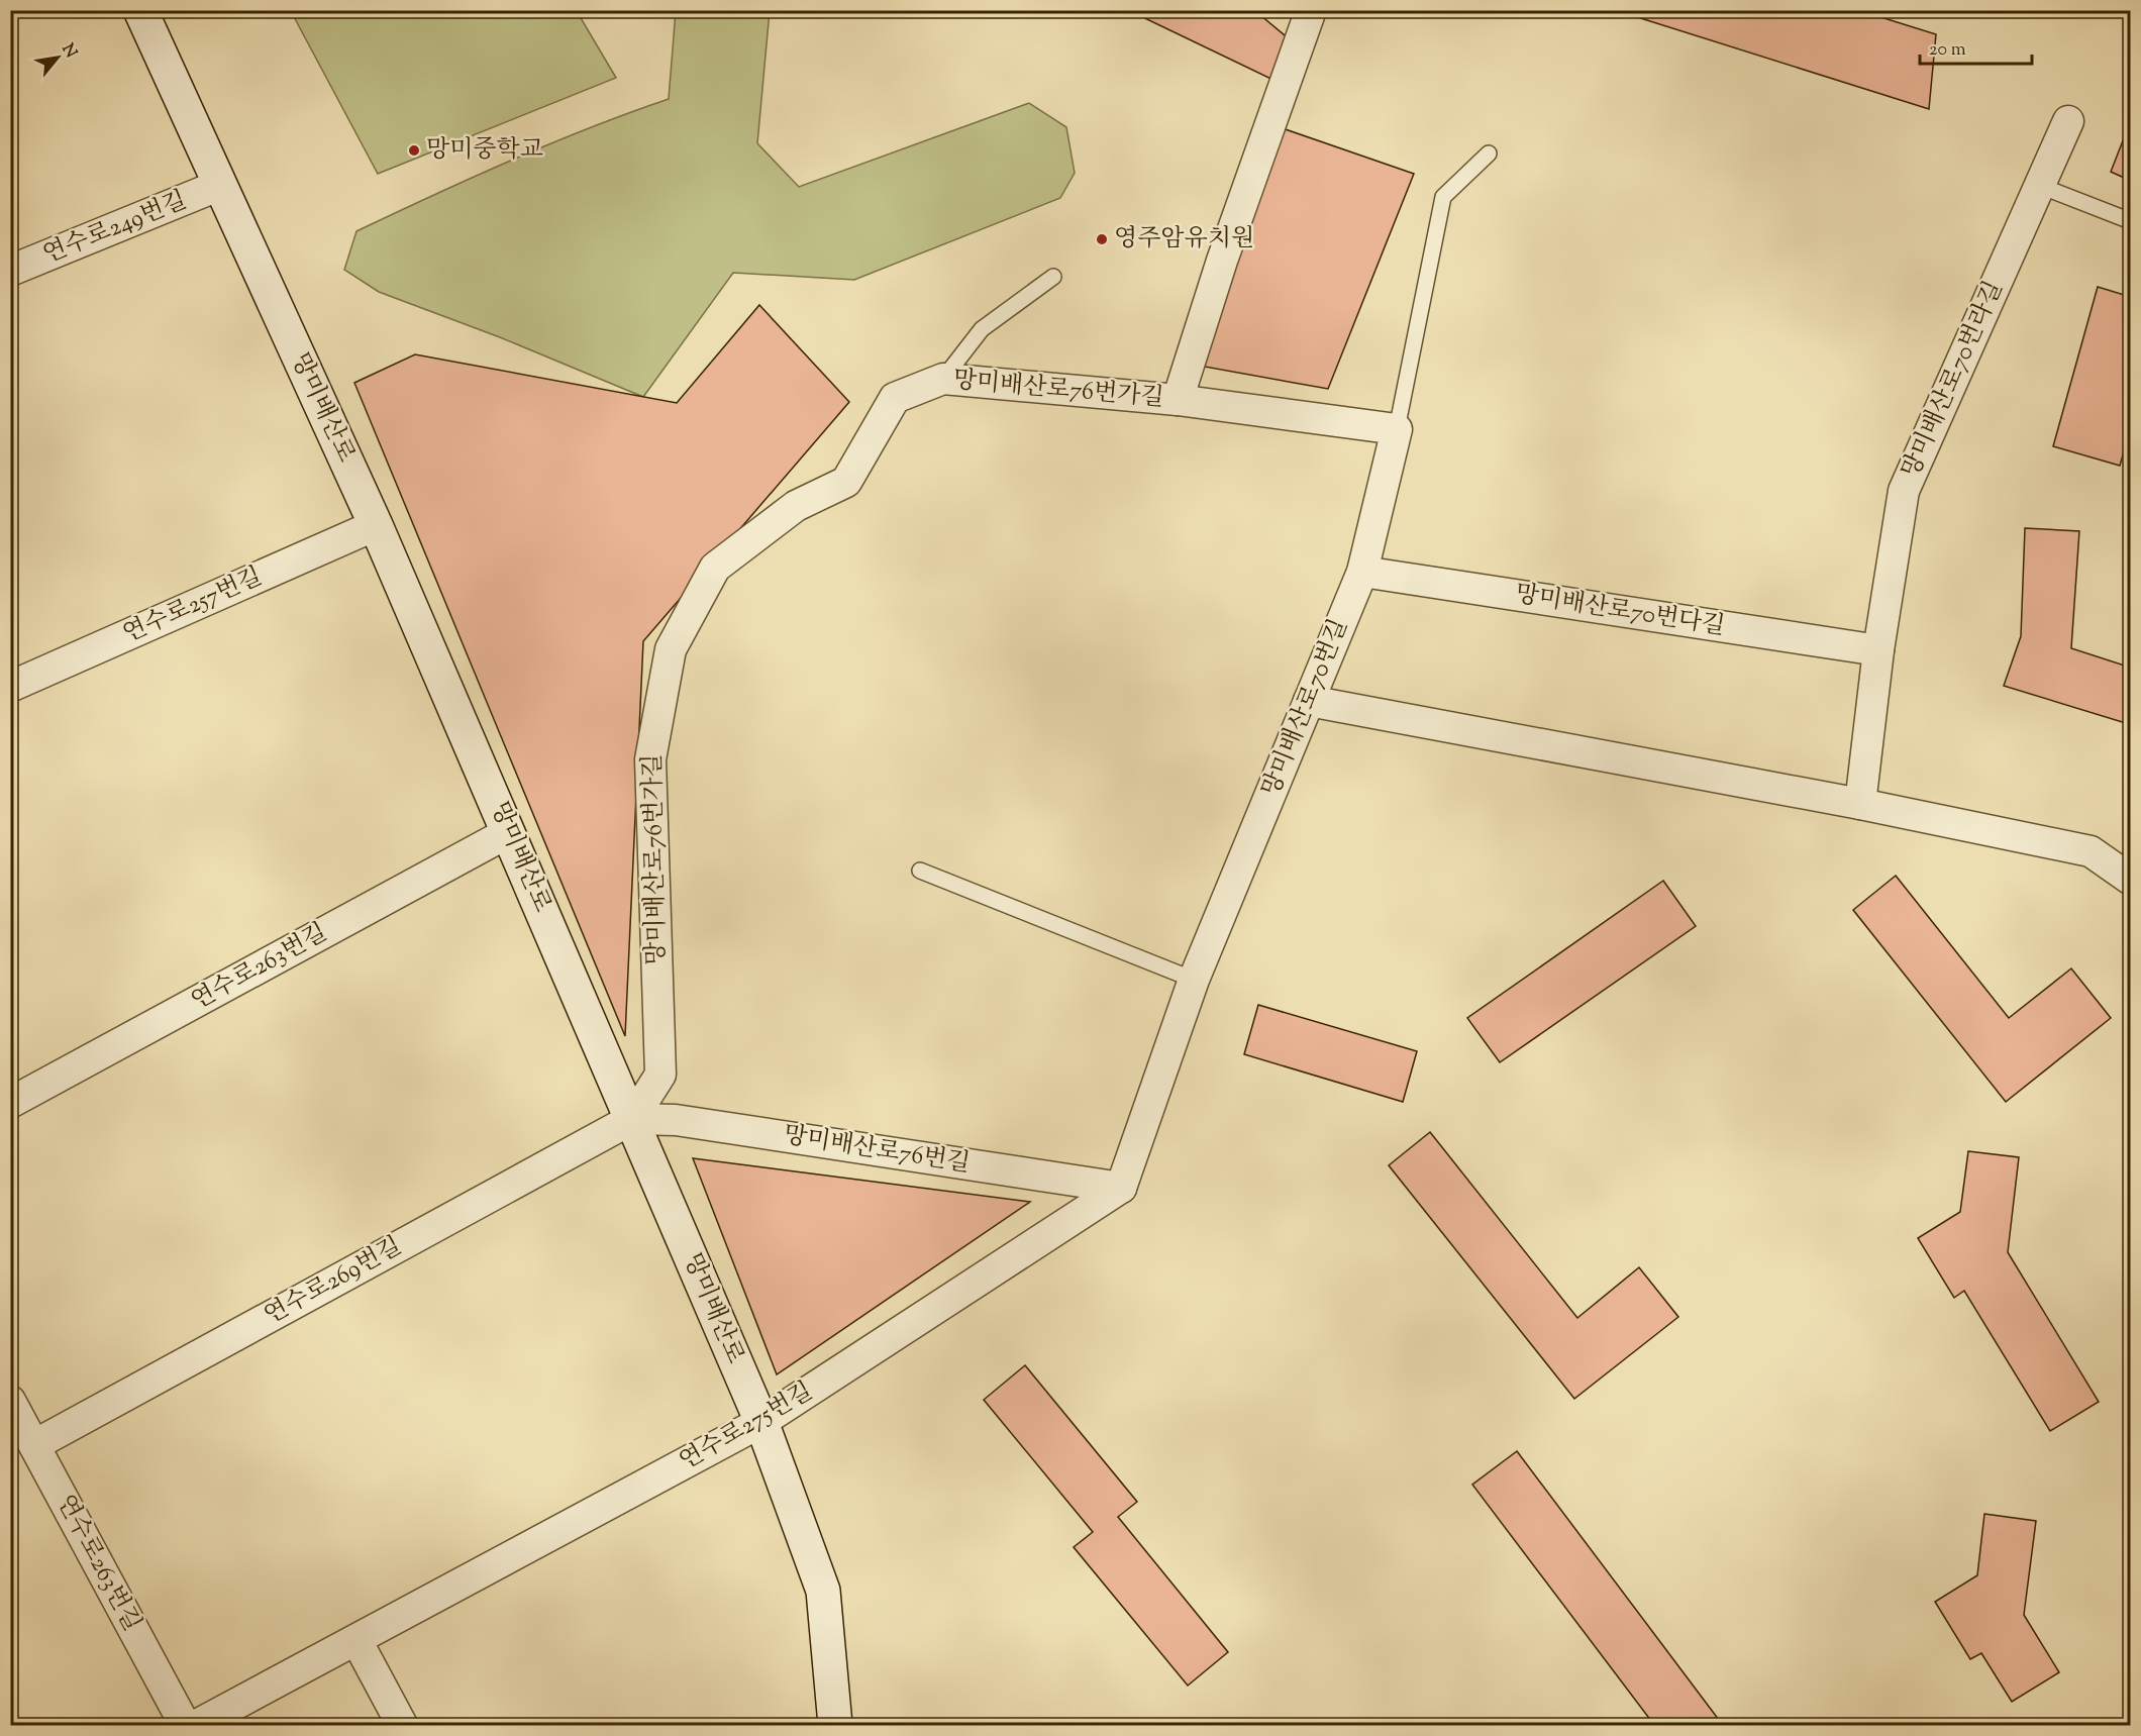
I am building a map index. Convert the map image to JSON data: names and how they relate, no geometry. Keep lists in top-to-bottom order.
{
  "streets": {
    "street": [
      "연수로249번길",
      "망미배산로70번라길",
      "망미배산로76번가길",
      "망미배산로",
      "연수로257번길",
      "망미배산로70번다길",
      "망미배산로70번길",
      "연수로263번길",
      "망미배산로76번길",
      "연수로269번길",
      "연수로275번길"
    ]
  },
  "crossings": [
    ["연수로249번길", "망미배산로"],
    ["망미배산로70번라길", "망미배산로70번다길"],
    ["망미배산로76번가길", "망미배산로"],
    ["망미배산로76번가길", "망미배산로70번길"],
    ["망미배산로76번가길", "망미배산로76번길"],
    ["망미배산로76번가길", "연수로269번길"],
    ["망미배산로", "연수로257번길"],
    ["망미배산로", "연수로263번길"],
    ["망미배산로", "망미배산로76번길"],
    ["망미배산로", "연수로269번길"],
    ["망미배산로", "연수로275번길"],
    ["망미배산로70번다길", "망미배산로70번길"],
    ["망미배산로70번길", "망미배산로76번길"],
    ["망미배산로70번길", "연수로275번길"],
    ["연수로263번길", "연수로269번길"],
    ["망미배산로76번길", "연수로269번길"],
    ["망미배산로76번길", "연수로275번길"]
  ],
  "places": ["망미중학교", "영주암유치원"],
  "scale_bar": "20 m",
  "north": "top right"
}
